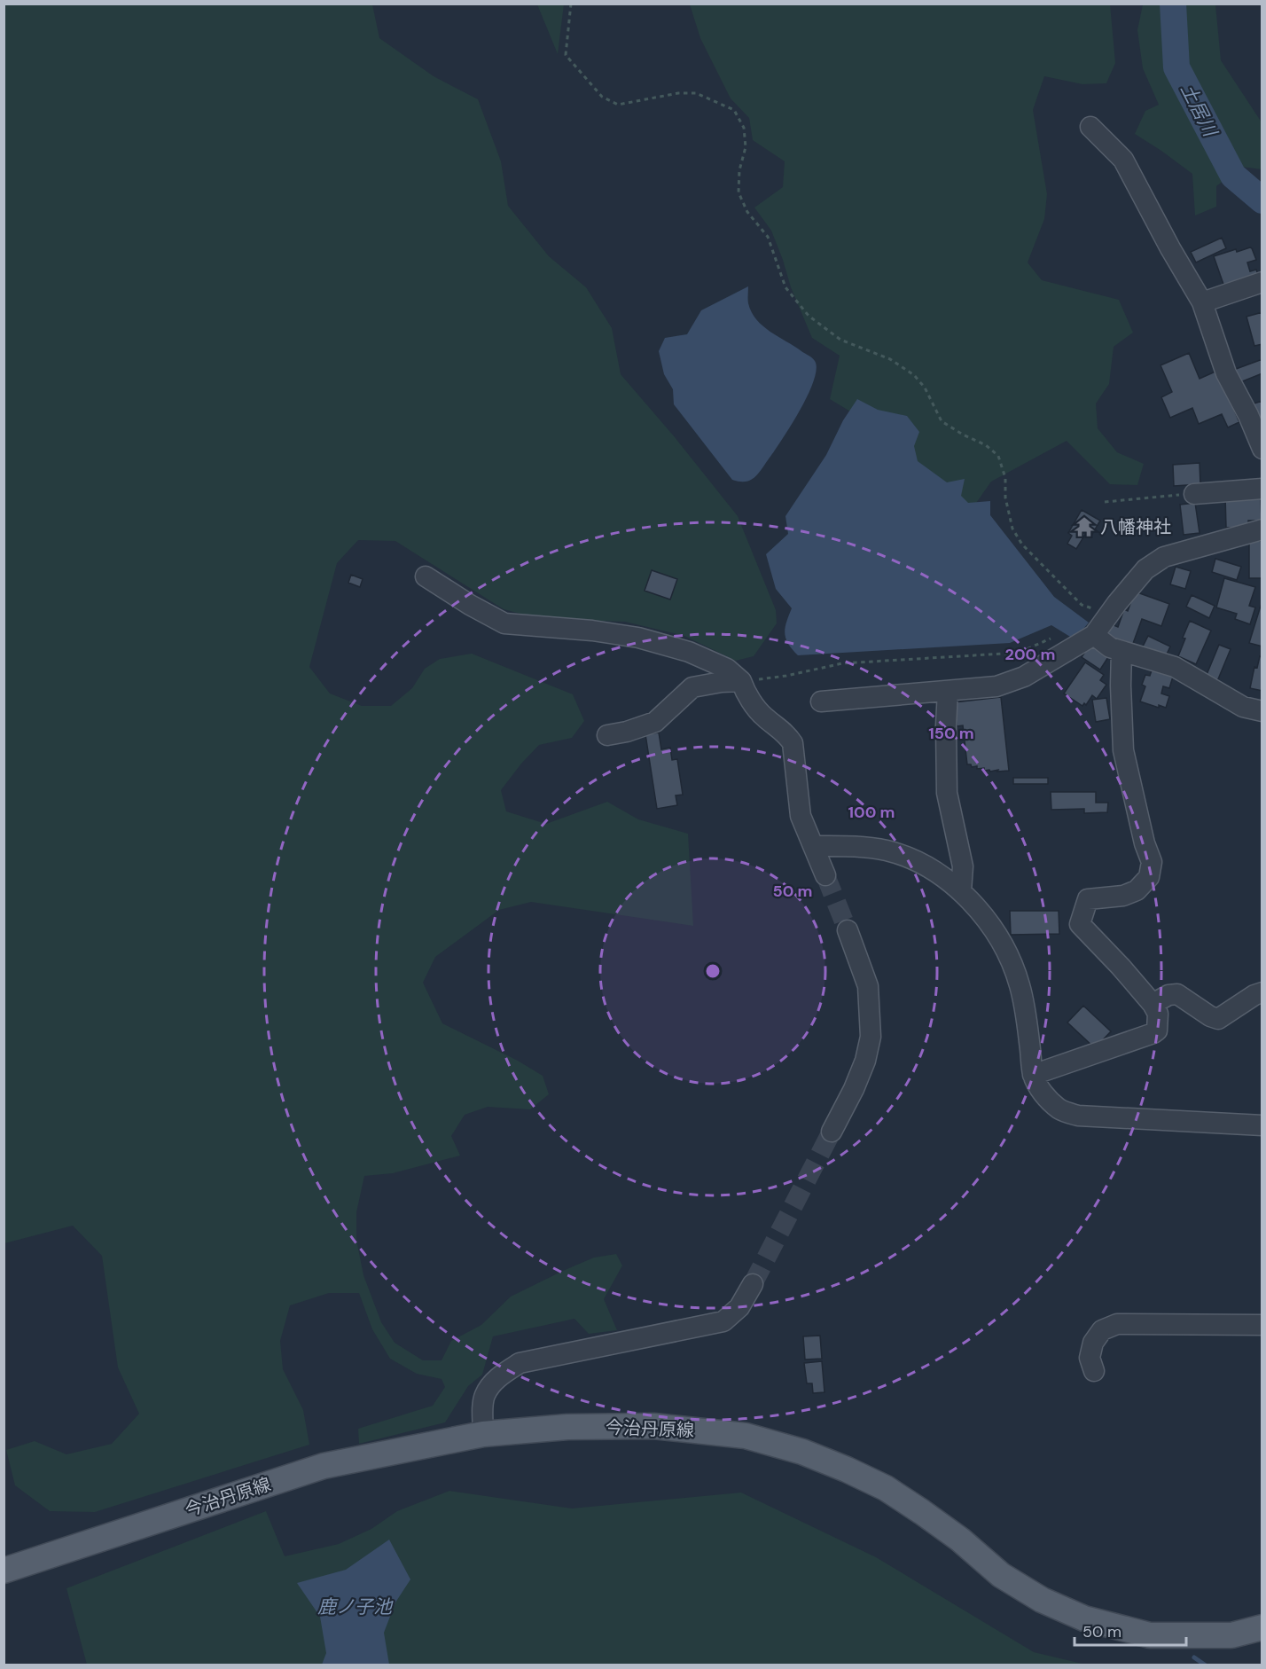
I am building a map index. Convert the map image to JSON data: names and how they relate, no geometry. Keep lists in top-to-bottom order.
{
  "streets": {
    "main road": ["今治丹原線"]
  },
  "water": ["土居川", "鹿ノ子池"],
  "places": {
    "temple": ["八幡神社"]
  },
  "scale_bar": "50 m",
  "rings": [
    "200 m",
    "150 m",
    "100 m",
    "50 m"
  ]
}
